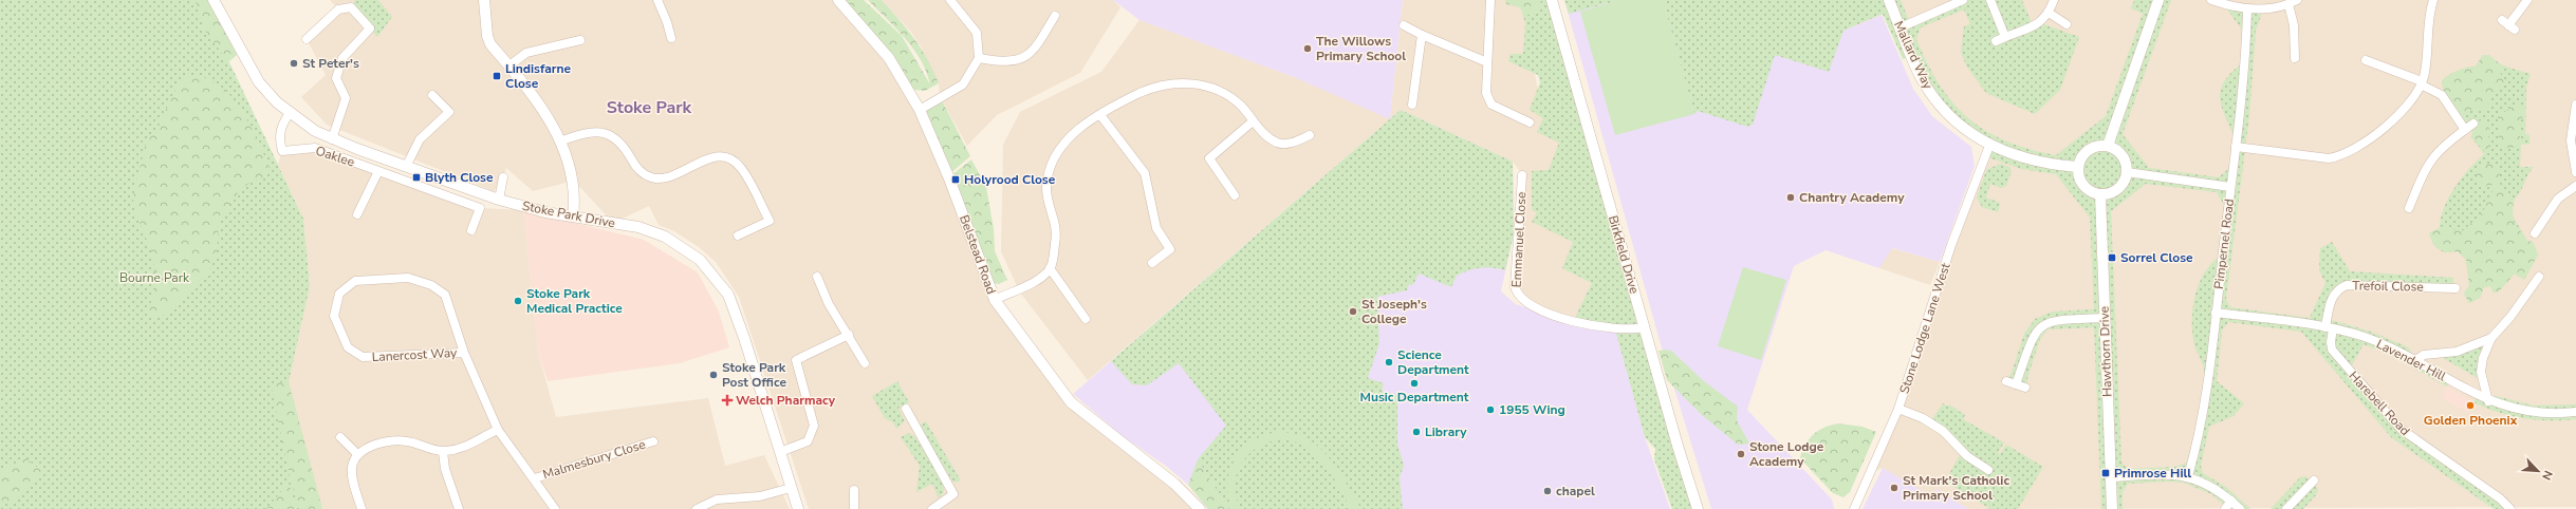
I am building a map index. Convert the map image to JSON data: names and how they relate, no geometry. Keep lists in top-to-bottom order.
{
  "streets": {
    "street": [
      "Mallard Way",
      "Oaklee",
      "Stoke Park Drive",
      "Emmanuel Close",
      "Pimpernel Road",
      "Belstead Road",
      "Birkfield Drive",
      "Trefoil Close",
      "Stone Lodge Lane West",
      "Hawthorn Drive",
      "Lanercost Way",
      "Lavender Hill",
      "Harebell Road",
      "Malmesbury Close"
    ]
  },
  "crossings": [
    ["Mallard Way", "Stone Lodge Lane West"],
    ["Mallard Way", "Hawthorn Drive"],
    ["Oaklee", "Stoke Park Drive"],
    ["Emmanuel Close", "Birkfield Drive"],
    ["Pimpernel Road", "Lavender Hill"],
    ["Trefoil Close", "Lavender Hill"],
    ["Trefoil Close", "Harebell Road"],
    ["Lanercost Way", "Malmesbury Close"],
    ["Lavender Hill", "Harebell Road"]
  ],
  "districts": ["Stoke Park"],
  "parks": ["Bourne Park"],
  "places": {
    "other": [
      "The Willows Primary School",
      "St Peter's",
      "Chantry Academy",
      "Stoke Park Medical Practice",
      "St Joseph's College",
      "Science Department",
      "Stoke Park Post Office",
      "Music Department",
      "Golden Phoenix",
      "1955 Wing",
      "Library",
      "Stone Lodge Academy",
      "St Mark's Catholic Primary School",
      "chapel"
    ],
    "transit": [
      "Lindisfarne Close",
      "Blyth Close",
      "Holyrood Close",
      "Sorrel Close",
      "Primrose Hill"
    ],
    "health": ["Welch Pharmacy"]
  },
  "north": "bottom right"
}
